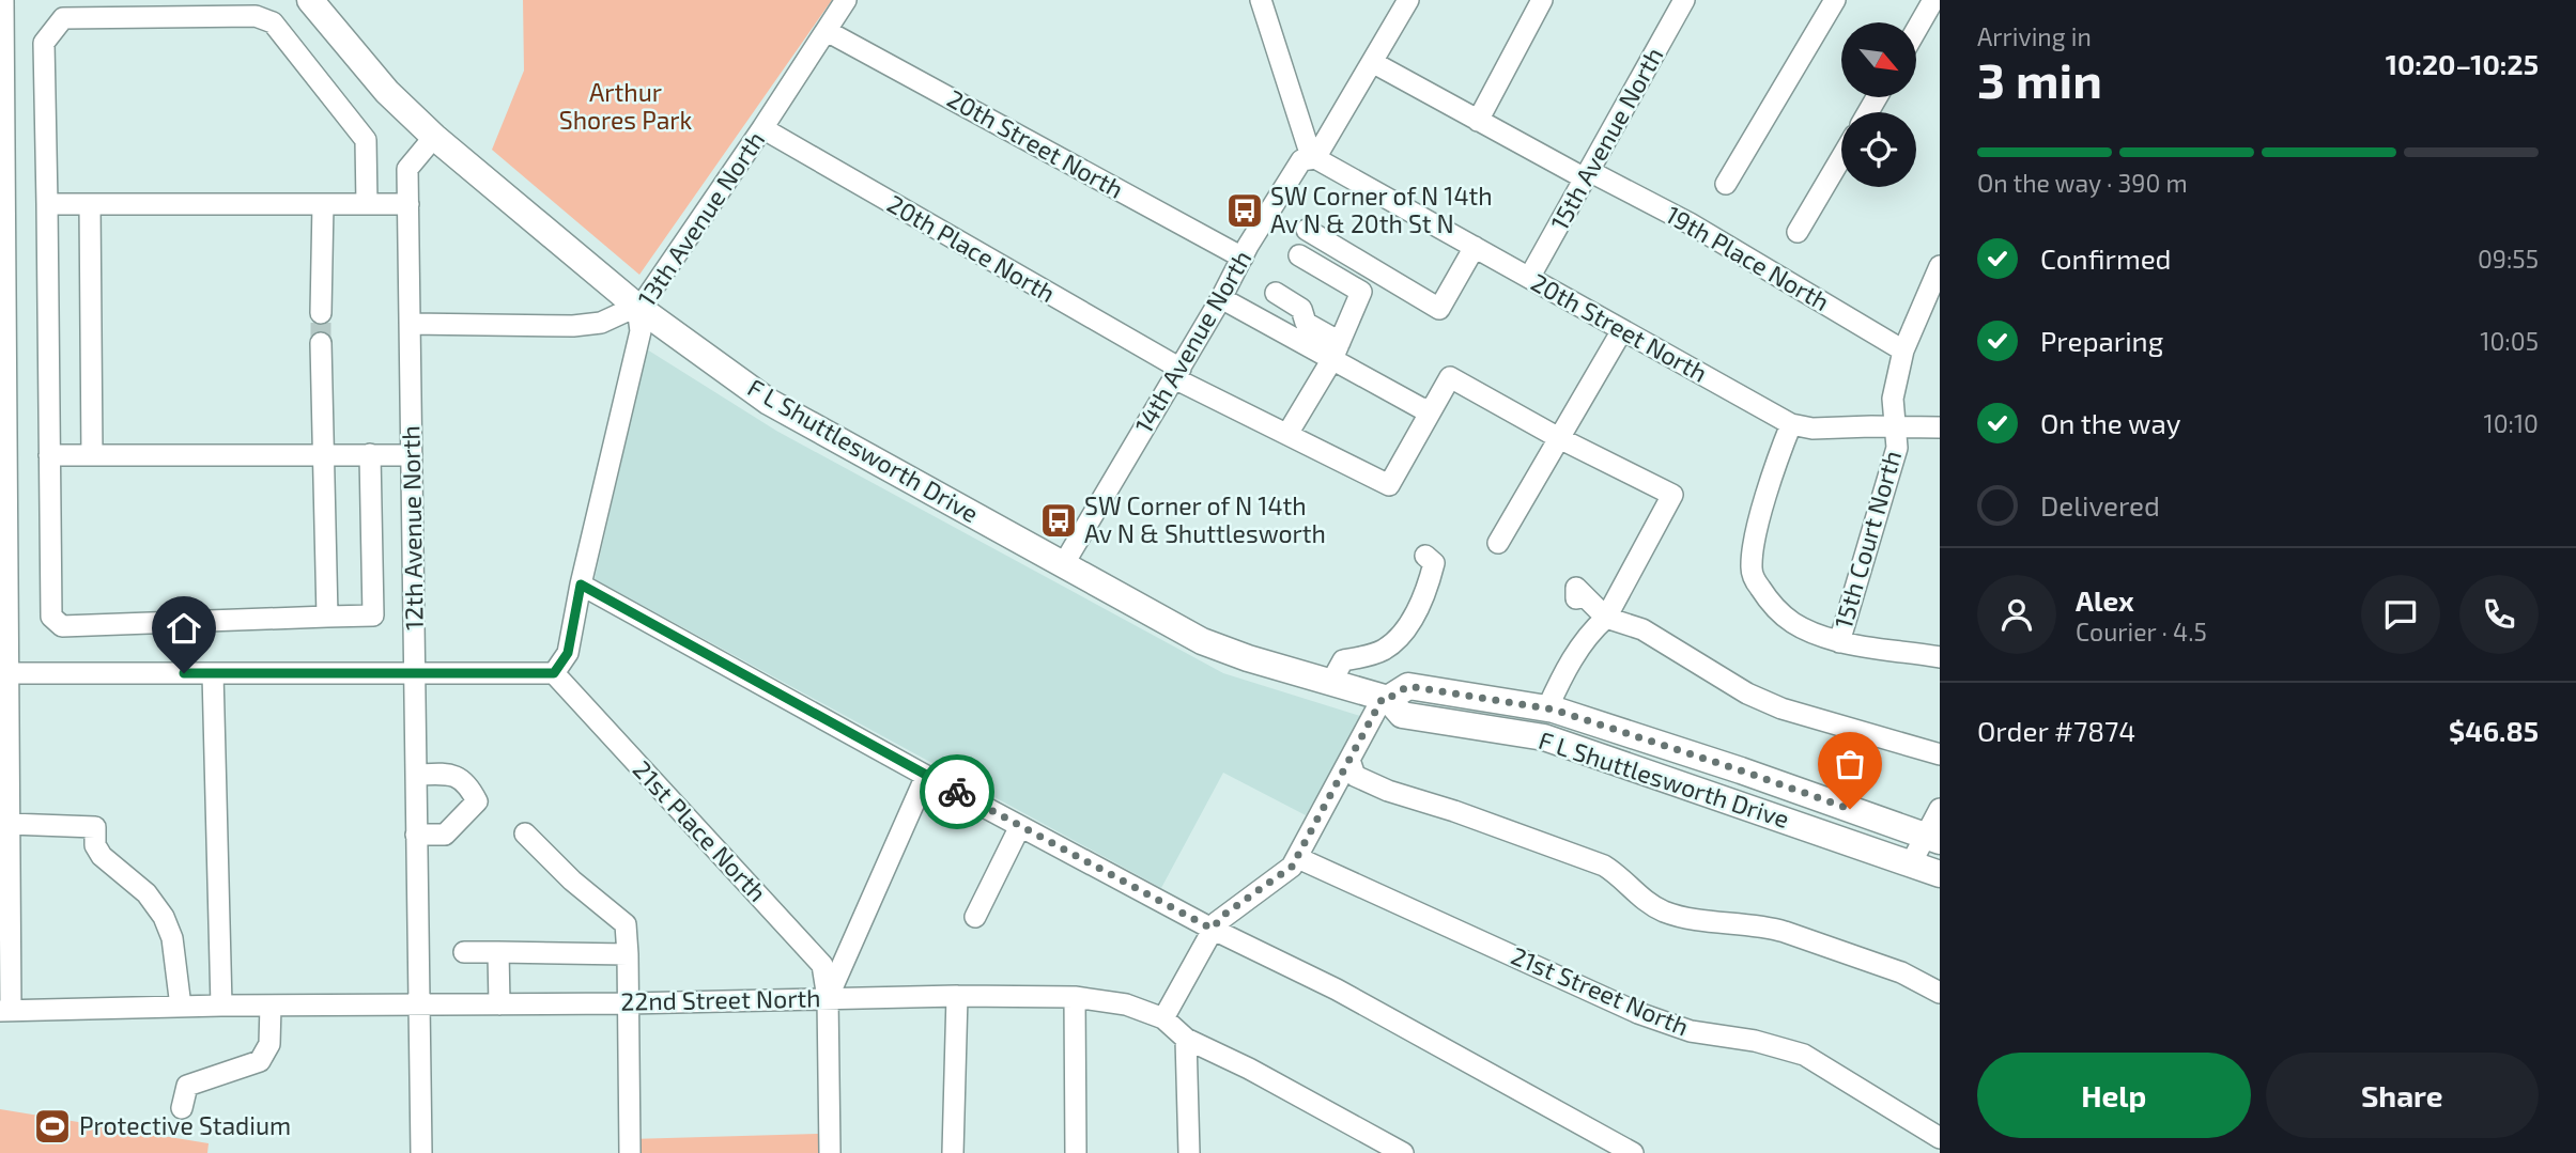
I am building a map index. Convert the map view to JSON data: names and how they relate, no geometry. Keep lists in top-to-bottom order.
{
  "streets": {
    "main road": ["F L Shuttlesworth Drive"],
    "street": [
      "15th Avenue North",
      "20th Street North",
      "13th Avenue North",
      "20th Place North",
      "19th Place North",
      "14th Avenue North",
      "12th Avenue North",
      "15th Court North",
      "21st Place North",
      "21st Street North",
      "22nd Street North"
    ]
  },
  "crossings": [
    ["15th Avenue North", "20th Street North"],
    ["15th Avenue North", "19th Place North"],
    ["20th Street North", "13th Avenue North"],
    ["20th Street North", "14th Avenue North"],
    ["20th Street North", "15th Court North"],
    ["13th Avenue North", "20th Place North"],
    ["13th Avenue North", "F L Shuttlesworth Drive"],
    ["13th Avenue North", "21st Place North"],
    ["20th Place North", "14th Avenue North"],
    ["19th Place North", "15th Court North"],
    ["14th Avenue North", "F L Shuttlesworth Drive"],
    ["F L Shuttlesworth Drive", "12th Avenue North"],
    ["12th Avenue North", "22nd Street North"],
    ["21st Place North", "22nd Street North"]
  ],
  "parks": ["Arthur Shores Park"],
  "places": {
    "bus stop": ["SW Corner of N 14th Av N & 20th St N", "SW Corner of N 14th Av N & Shuttlesworth"],
    "sports": ["Protective Stadium"]
  },
  "north": "bottom right",
  "page": {
    "heading": ["3 min", "Arriving in", "10:20–10:25"],
    "panel": [
      "Alex",
      "Courier · 4.5",
      "Order #7874",
      "$46.85"
    ],
    "bar": "On the way · 390 m",
    "list": [
      ["Confirmed", "09:55"],
      ["Preparing", "10:05"],
      ["On the way", "10:10"],
      "Delivered"
    ],
    "buttons": ["Help", "Share"]
  }
}
